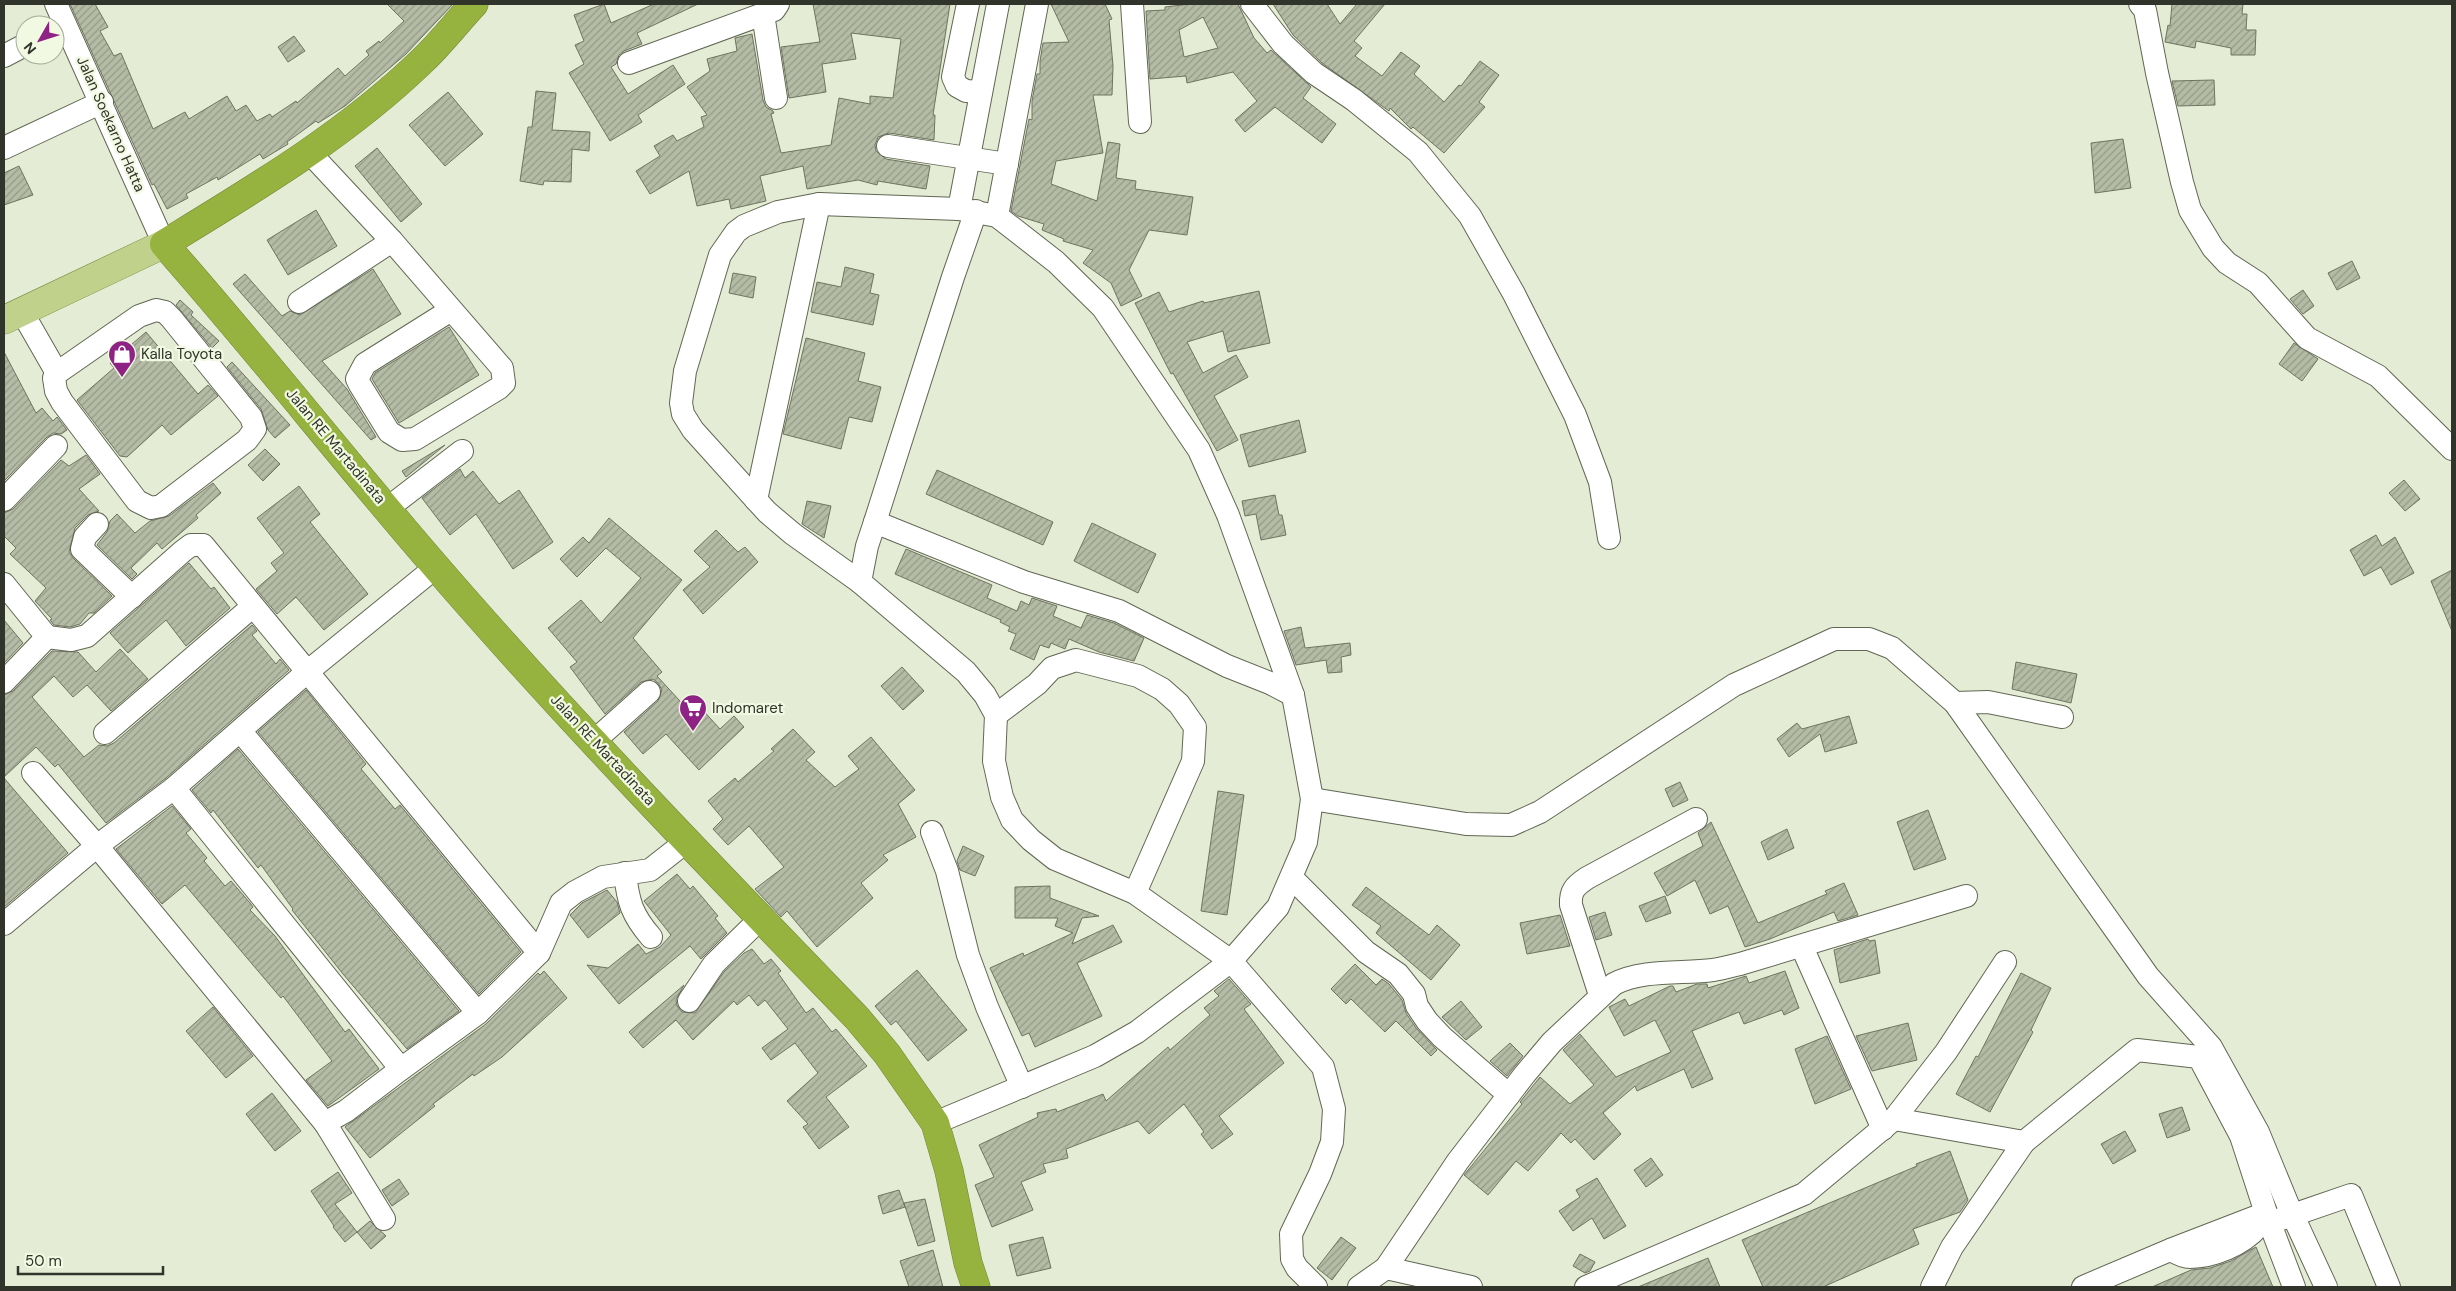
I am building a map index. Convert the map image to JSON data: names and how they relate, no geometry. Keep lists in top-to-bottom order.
{
  "streets": {
    "highway": ["Jalan RE Martadinata"],
    "street": ["Jalan Soekarno Hatta"]
  },
  "crossings": [
    ["Jalan Soekarno Hatta", "Jalan RE Martadinata"]
  ],
  "places": {
    "shop": ["Kalla Toyota"],
    "supermarket": ["Indomaret"]
  },
  "scale_bar": "50 m",
  "north": "bottom left"
}
